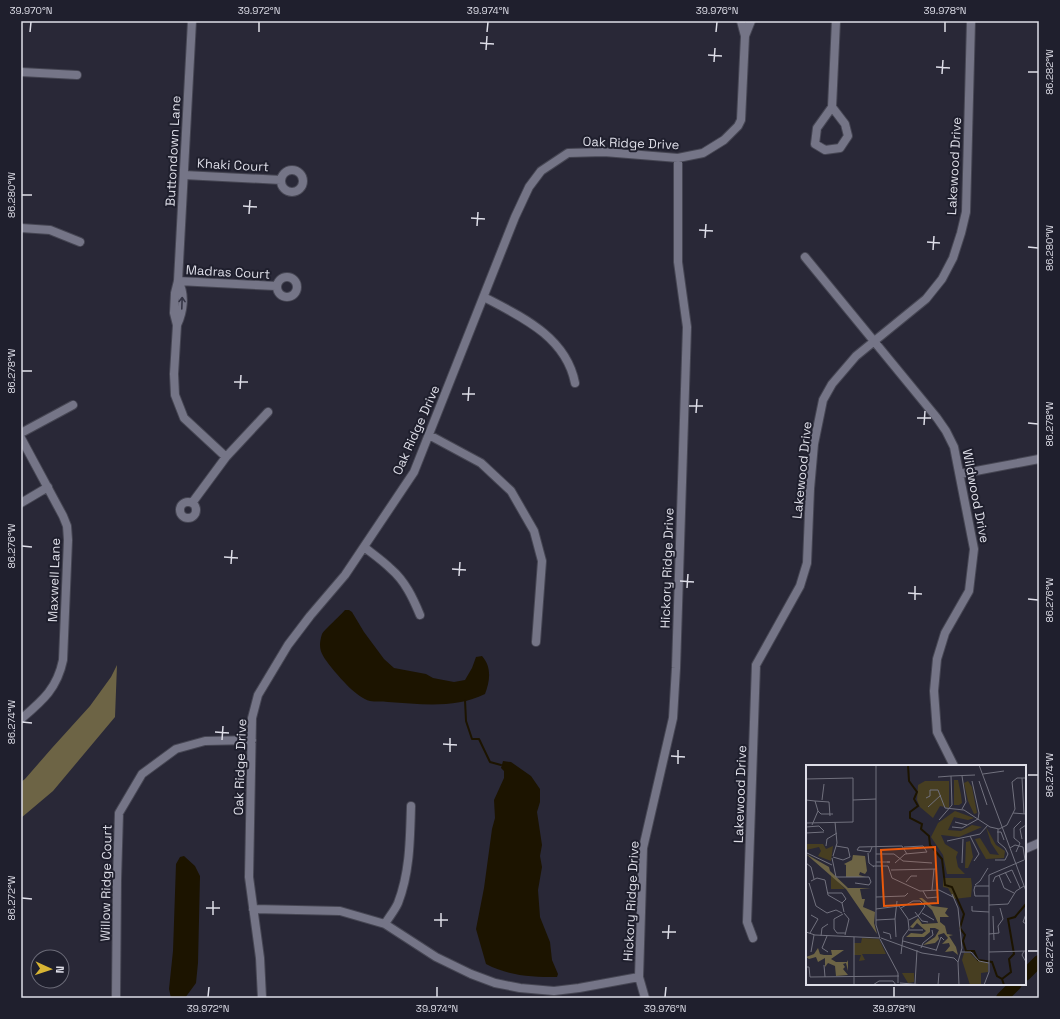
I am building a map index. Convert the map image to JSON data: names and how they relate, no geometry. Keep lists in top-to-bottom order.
{
  "streets": {
    "street": [
      "Oak Ridge Drive",
      "Buttondown Lane",
      "Khaki Court",
      "Lakewood Drive",
      "Madras Court",
      "Wildwood Drive",
      "Hickory Ridge Drive",
      "Maxwell Lane",
      "Willow Ridge Court"
    ]
  },
  "crossings": [
    ["Oak Ridge Drive", "Hickory Ridge Drive"],
    ["Oak Ridge Drive", "Willow Ridge Court"],
    ["Buttondown Lane", "Khaki Court"],
    ["Buttondown Lane", "Madras Court"],
    ["Lakewood Drive", "Wildwood Drive"]
  ],
  "north": "right",
  "coordinates": [
    "39.970°N",
    "39.972°N",
    "39.974°N",
    "39.976°N",
    "39.978°N",
    "86.282°W",
    "86.280°W",
    "86.278°W",
    "86.276°W",
    "86.274°W",
    "86.272°W"
  ]
}
